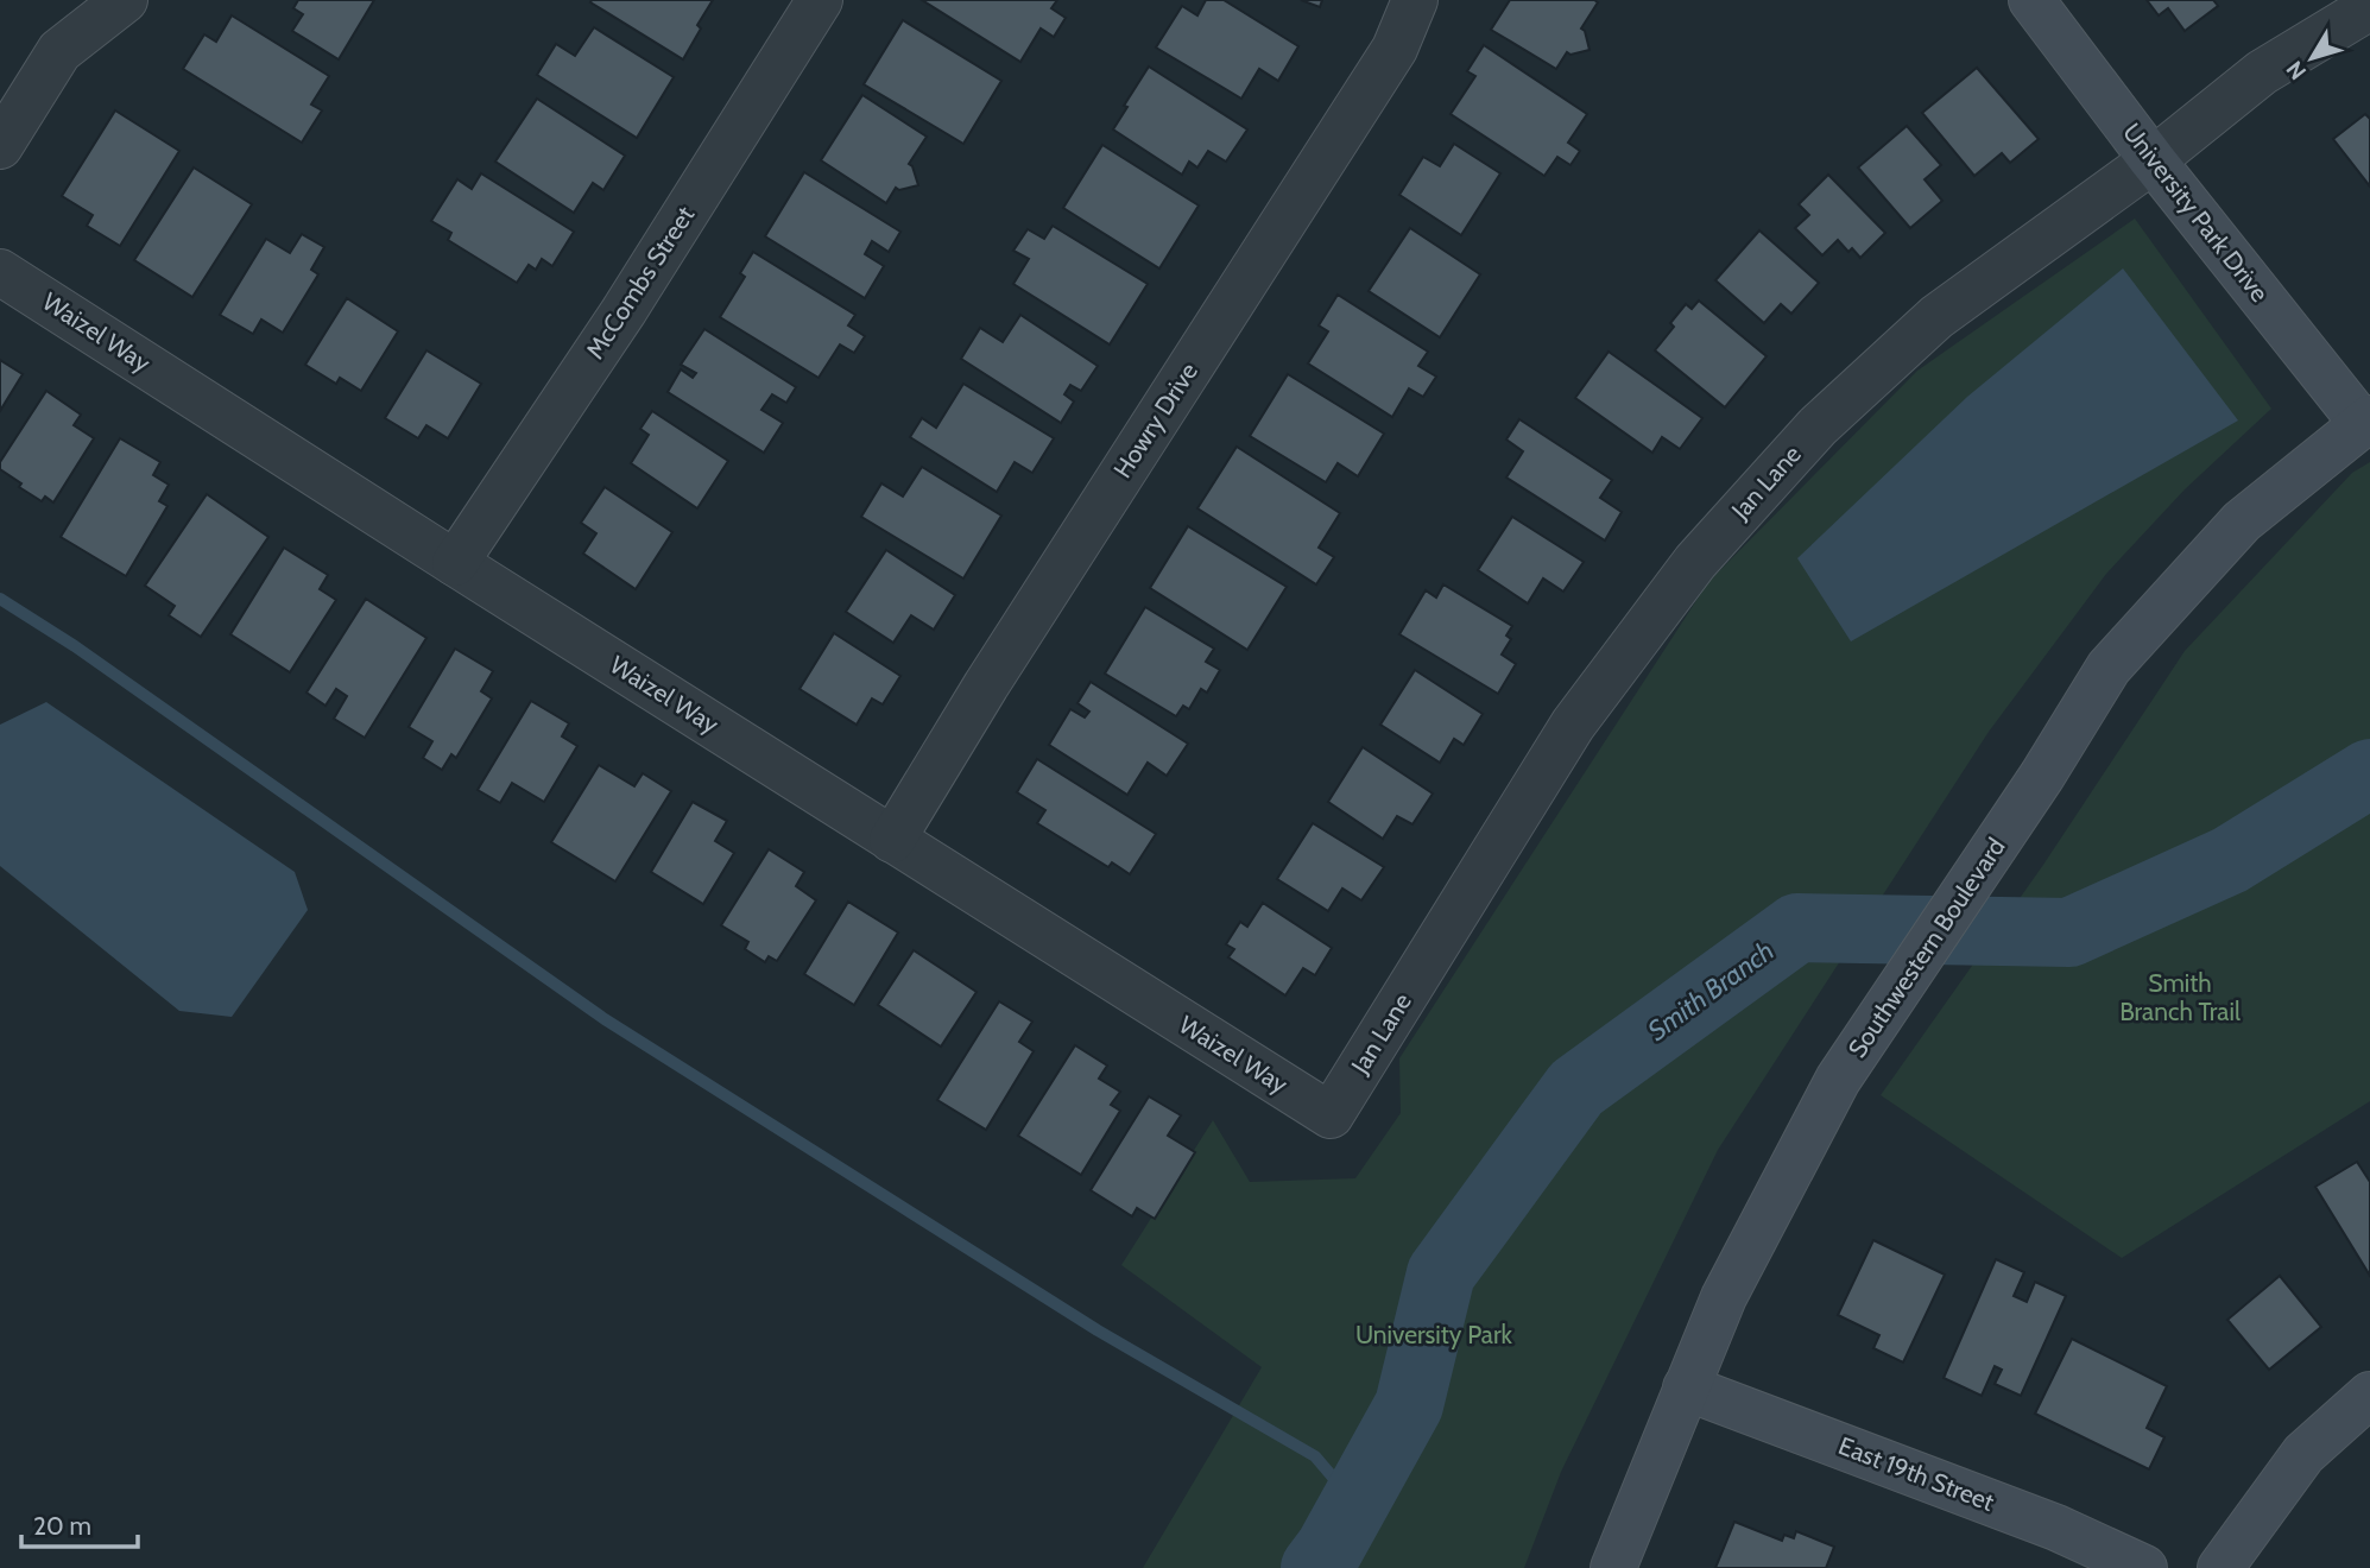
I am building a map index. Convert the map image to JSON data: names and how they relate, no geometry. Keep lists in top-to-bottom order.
{
  "streets": {
    "street": [
      "University Park Drive",
      "McCombs Street",
      "Waizel Way",
      "Howry Drive",
      "Jan Lane",
      "Southwestern Boulevard",
      "East 19th Street"
    ]
  },
  "crossings": [
    ["University Park Drive", "Jan Lane"],
    ["University Park Drive", "Southwestern Boulevard"],
    ["McCombs Street", "Waizel Way"],
    ["Waizel Way", "Howry Drive"],
    ["Waizel Way", "Jan Lane"],
    ["Southwestern Boulevard", "East 19th Street"]
  ],
  "water": ["Smith Branch"],
  "parks": ["Smith Branch Trail", "University Park"],
  "scale_bar": "20 m",
  "north": "bottom left"
}
